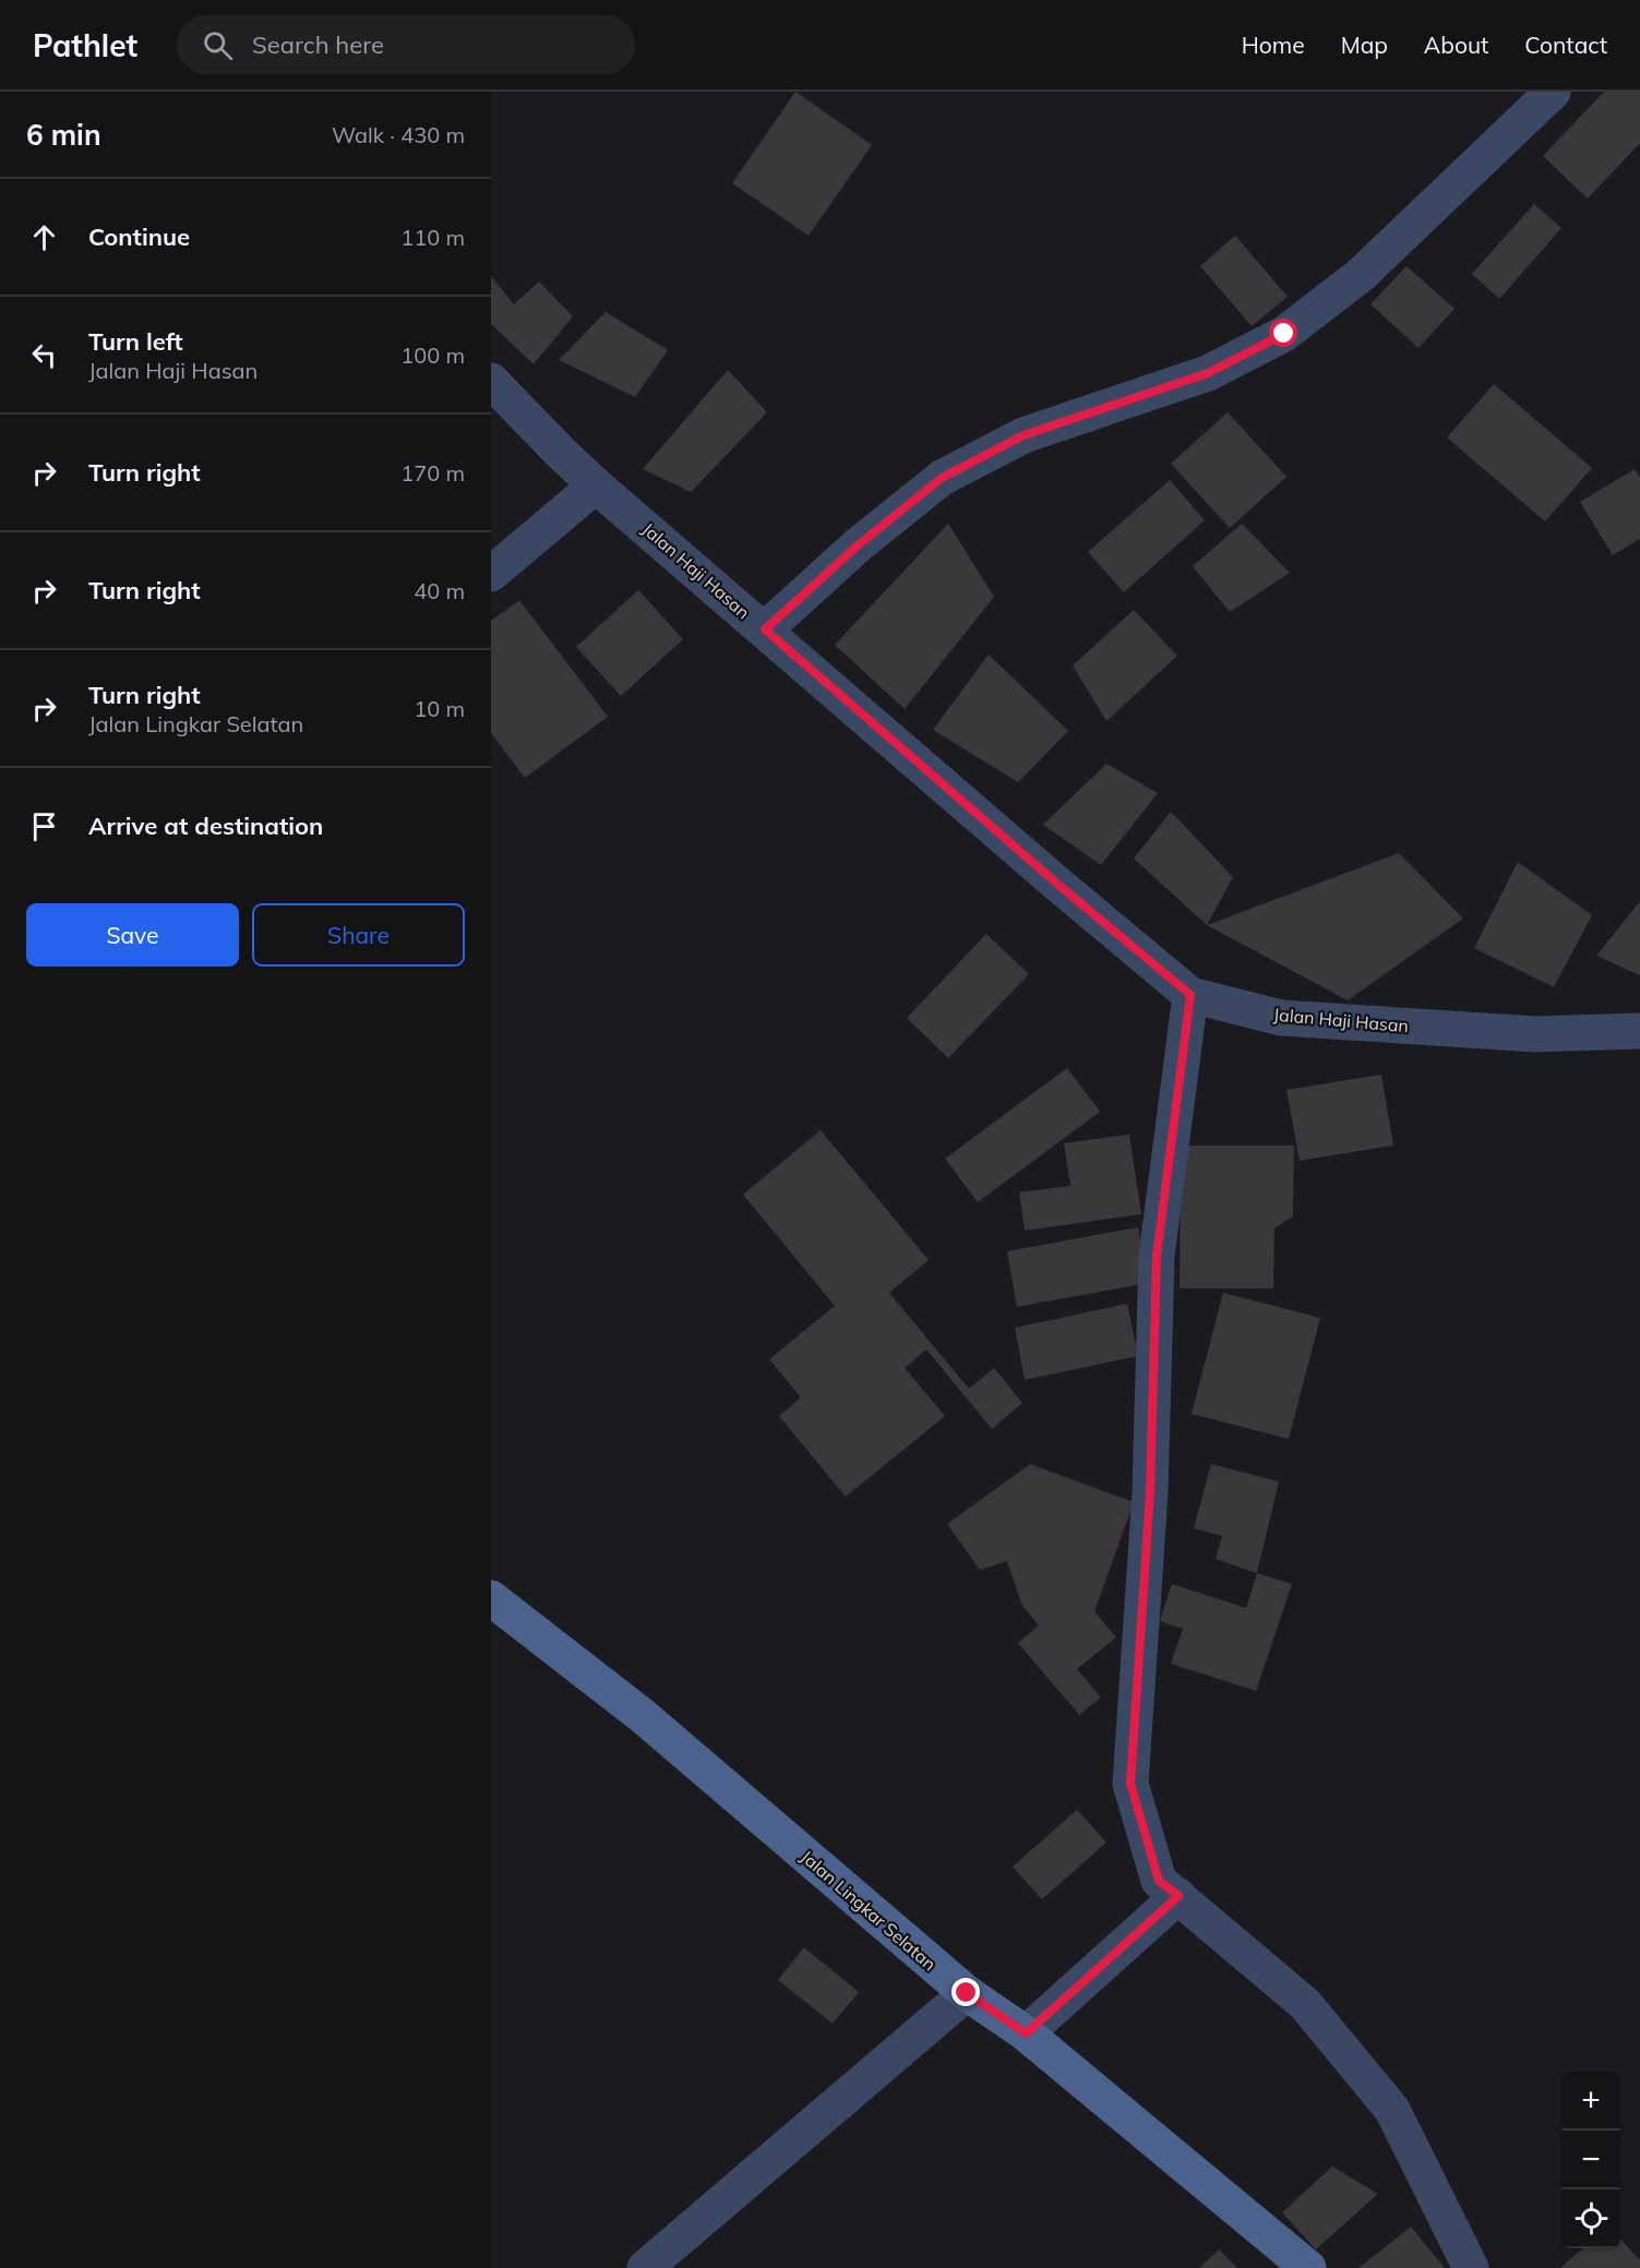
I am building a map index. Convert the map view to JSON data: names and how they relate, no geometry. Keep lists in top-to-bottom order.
{
  "streets": {
    "street": ["Jalan Haji Hasan", "Jalan Lingkar Selatan"]
  },
  "page": {
    "header": "Pathlet",
    "search": "Search here",
    "nav": [
      "Home",
      "Map",
      "About",
      "Contact"
    ],
    "heading": ["6 min", "Walk · 430 m"],
    "list": [
      ["Continue", "110 m"],
      ["Turn left", "Jalan Haji Hasan", "100 m"],
      ["Turn right", "170 m"],
      ["Turn right", "40 m"],
      ["Turn right", "Jalan Lingkar Selatan", "10 m"],
      "Arrive at destination"
    ],
    "buttons": ["Save", "Share"],
    "map_buttons": ["+", "−"]
  }
}
